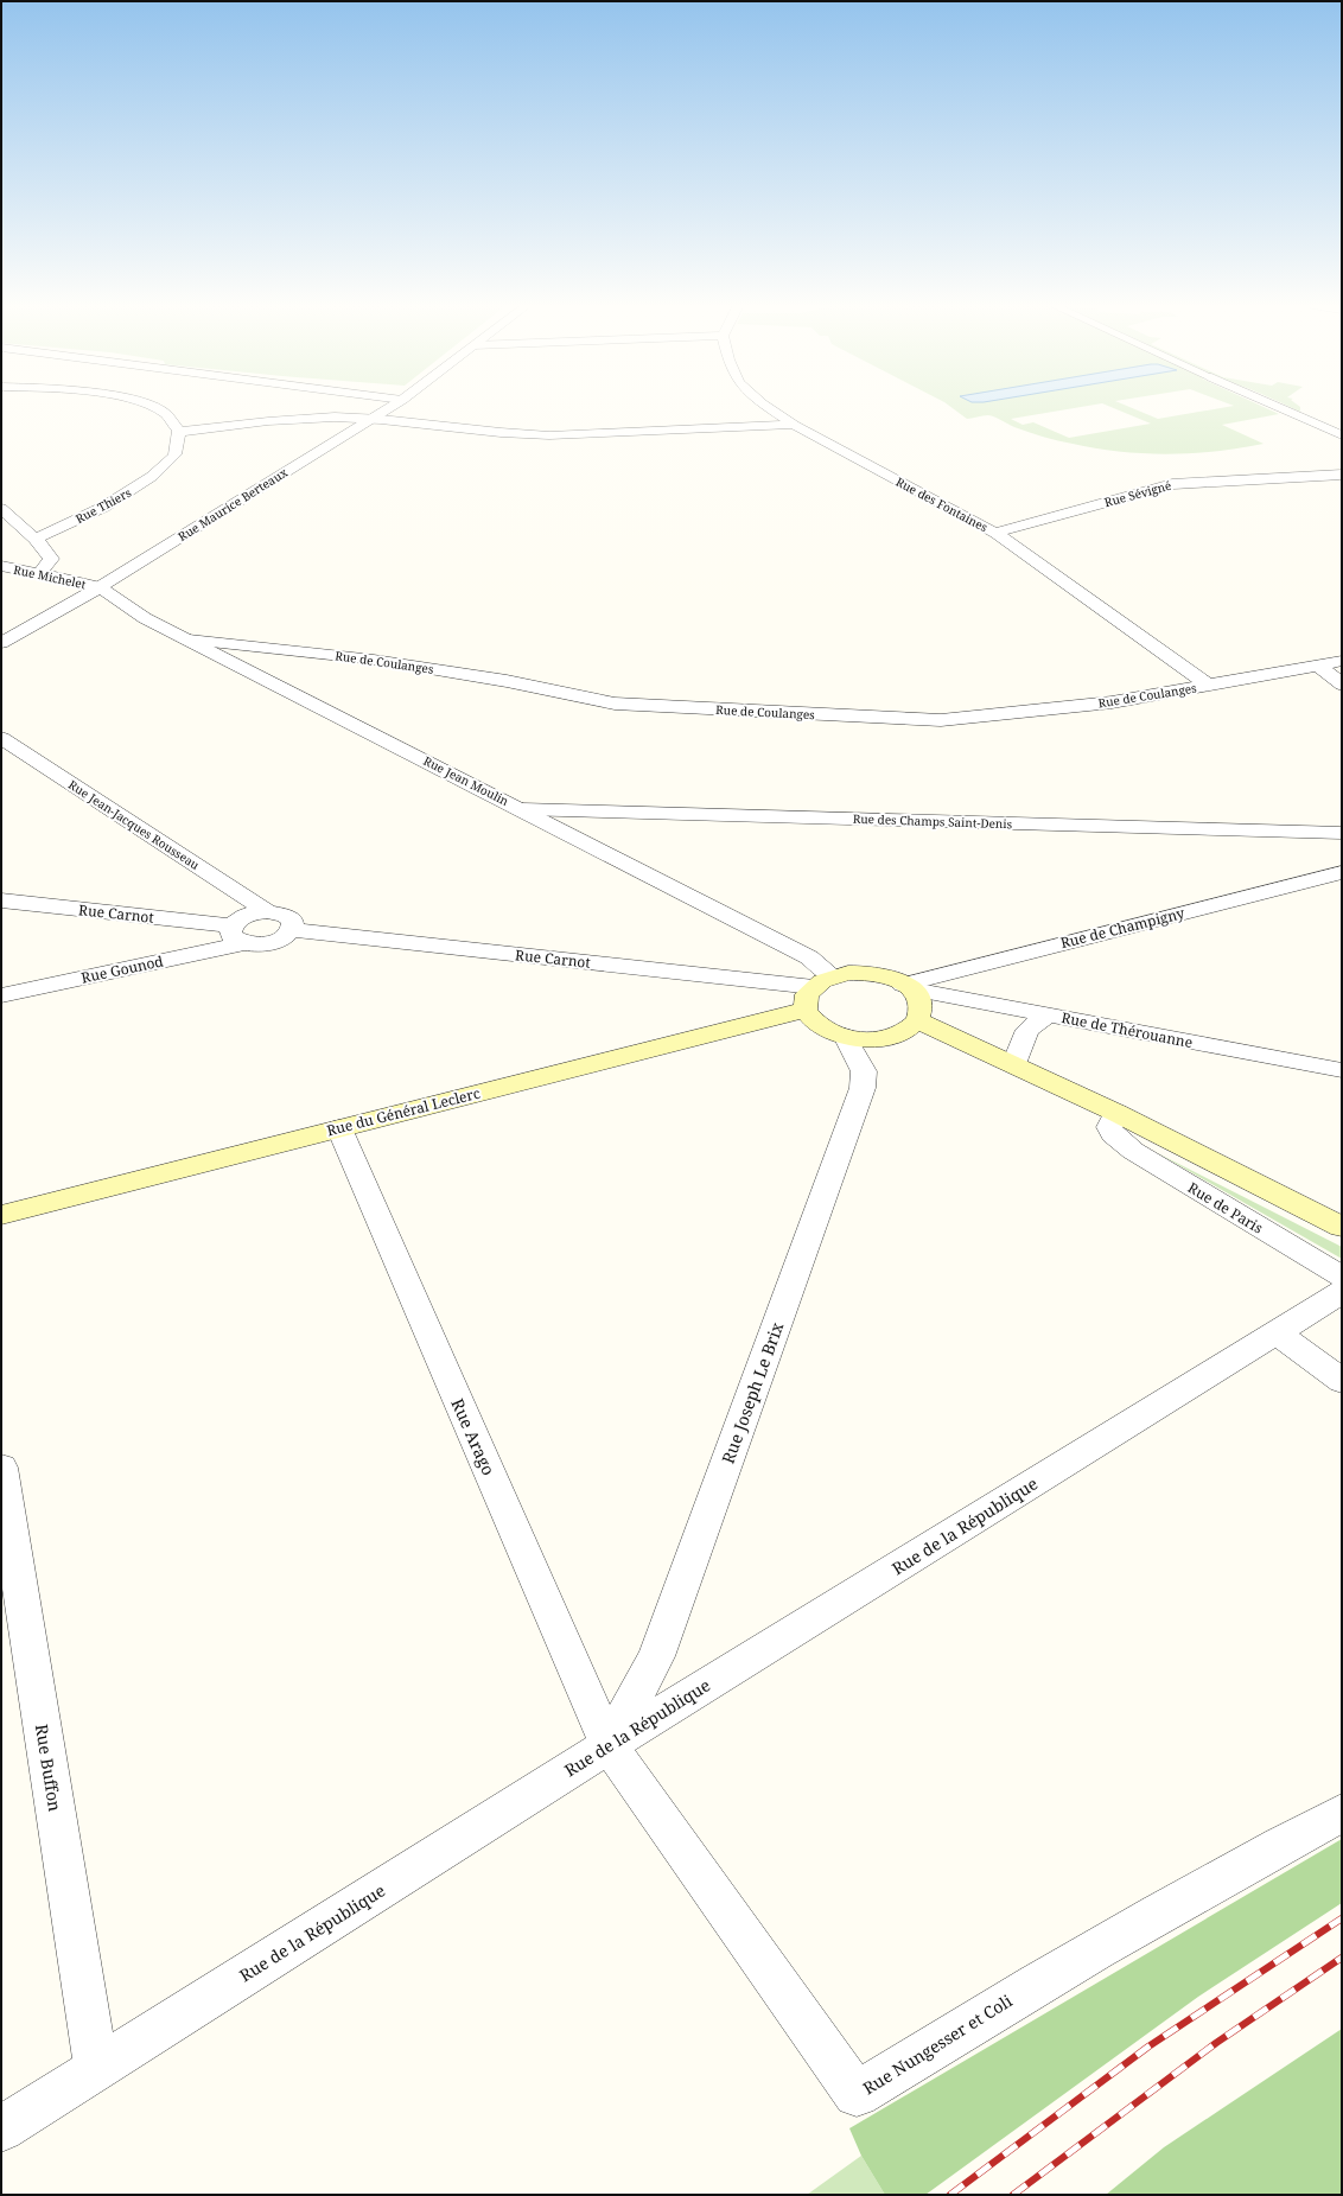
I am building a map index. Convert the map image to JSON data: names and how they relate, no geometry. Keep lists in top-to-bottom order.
{
  "streets": {
    "main road": ["Rue du Général Leclerc"],
    "street": [
      "Rue Sévigné",
      "Rue Maurice Berteaux",
      "Rue des Fontaines",
      "Rue Thiers",
      "Rue Michelet",
      "Rue de Coulanges",
      "Rue Jean Moulin",
      "Rue des Champs Saint-Denis",
      "Rue Jean-Jacques Rousseau",
      "Rue Carnot",
      "Rue de Champigny",
      "Rue Gounod",
      "Rue de Thérouanne",
      "Rue de Paris",
      "Rue Joseph Le Brix",
      "Rue Arago",
      "Rue de la République",
      "Rue Buffon",
      "Rue Nungesser et Coli"
    ]
  },
  "crossings": [
    ["Rue Sévigné", "Rue des Fontaines"],
    ["Rue Maurice Berteaux", "Rue Michelet"],
    ["Rue Maurice Berteaux", "Rue Jean Moulin"],
    ["Rue des Fontaines", "Rue de Coulanges"],
    ["Rue Michelet", "Rue Jean Moulin"],
    ["Rue de Coulanges", "Rue Jean Moulin"],
    ["Rue Jean Moulin", "Rue des Champs Saint-Denis"],
    ["Rue Jean Moulin", "Rue Carnot"],
    ["Rue Jean Moulin", "Rue de Champigny"],
    ["Rue Jean Moulin", "Rue de Thérouanne"],
    ["Rue Jean Moulin", "Rue du Général Leclerc"],
    ["Rue Jean Moulin", "Rue Joseph Le Brix"],
    ["Rue Carnot", "Rue de Champigny"],
    ["Rue Carnot", "Rue Gounod"],
    ["Rue Carnot", "Rue de Thérouanne"],
    ["Rue Carnot", "Rue du Général Leclerc"],
    ["Rue Carnot", "Rue Joseph Le Brix"],
    ["Rue de Champigny", "Rue de Thérouanne"],
    ["Rue de Champigny", "Rue du Général Leclerc"],
    ["Rue de Champigny", "Rue Joseph Le Brix"],
    ["Rue de Thérouanne", "Rue du Général Leclerc"],
    ["Rue de Thérouanne", "Rue Joseph Le Brix"],
    ["Rue du Général Leclerc", "Rue Joseph Le Brix"],
    ["Rue du Général Leclerc", "Rue Arago"],
    ["Rue Joseph Le Brix", "Rue Arago"],
    ["Rue Joseph Le Brix", "Rue de la République"],
    ["Rue Joseph Le Brix", "Rue Nungesser et Coli"],
    ["Rue Arago", "Rue de la République"],
    ["Rue Arago", "Rue Nungesser et Coli"],
    ["Rue de la République", "Rue Buffon"],
    ["Rue de la République", "Rue Nungesser et Coli"]
  ]
}
